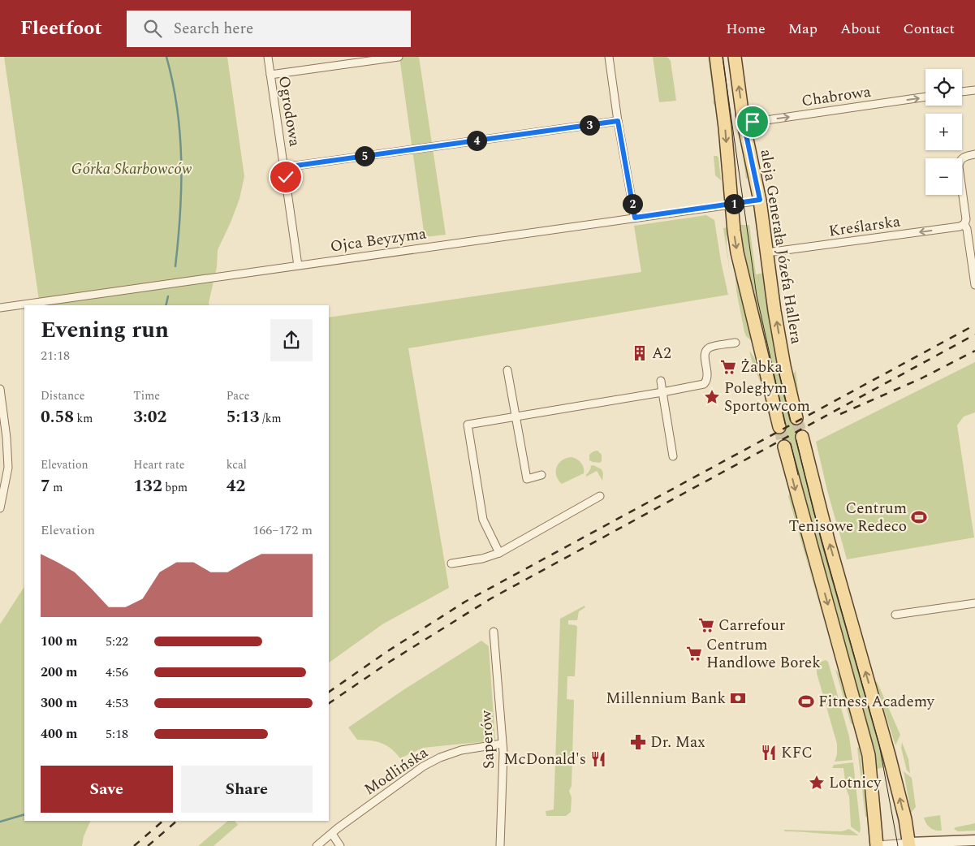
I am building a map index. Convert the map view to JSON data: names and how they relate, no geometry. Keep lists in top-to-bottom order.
{
  "streets": {
    "main road": ["aleja Generała Józefa Hallera"],
    "street": [
      "Chabrowa",
      "Ogrodowa",
      "Kreślarska",
      "Ojca Beyzyma",
      "Saperów",
      "Modlińska"
    ]
  },
  "crossings": [
    ["Chabrowa", "aleja Generała Józefa Hallera"],
    ["Ogrodowa", "Ojca Beyzyma"],
    ["Kreślarska", "aleja Generała Józefa Hallera"],
    ["Ojca Beyzyma", "aleja Generała Józefa Hallera"],
    ["Saperów", "Modlińska"]
  ],
  "one_way": ["Chabrowa", "Kreślarska"],
  "parks": ["Górka Skarbowców"],
  "places": {
    "building": ["A2"],
    "supermarket": ["Żabka", "Carrefour", "Centrum Handlowe Borek"],
    "place": ["Poległym Sportowcom", "Lotnicy"],
    "sports": ["Centrum Tenisowe Redeco", "Fitness Academy"],
    "bank": ["Millennium Bank"],
    "pharmacy": ["Dr. Max"],
    "restaurant": ["KFC", "McDonald's"]
  },
  "page": {
    "header": "Fleetfoot",
    "search": "Search here",
    "nav": [
      "Home",
      "Map",
      "About",
      "Contact"
    ],
    "map_buttons": ["+", "−"],
    "pins": [
      "3",
      "4",
      "5",
      "1",
      "2"
    ],
    "heading": ["Evening run", "21:18"],
    "stats": [
      ["Distance", "0.58 km"],
      ["Time", "3:02"],
      ["Pace", "5:13 /km"],
      ["Elevation", "7 m"],
      ["Heart rate", "132 bpm"],
      ["kcal", "42"]
    ],
    "chart": ["Elevation", "166–172 m"],
    "list": [
      {
        "name": "100 m",
        "note": "5:22"
      },
      {
        "name": "200 m",
        "note": "4:56"
      },
      {
        "name": "300 m",
        "note": "4:53"
      },
      {
        "name": "400 m",
        "note": "5:18"
      }
    ],
    "buttons": ["Save", "Share"]
  }
}
